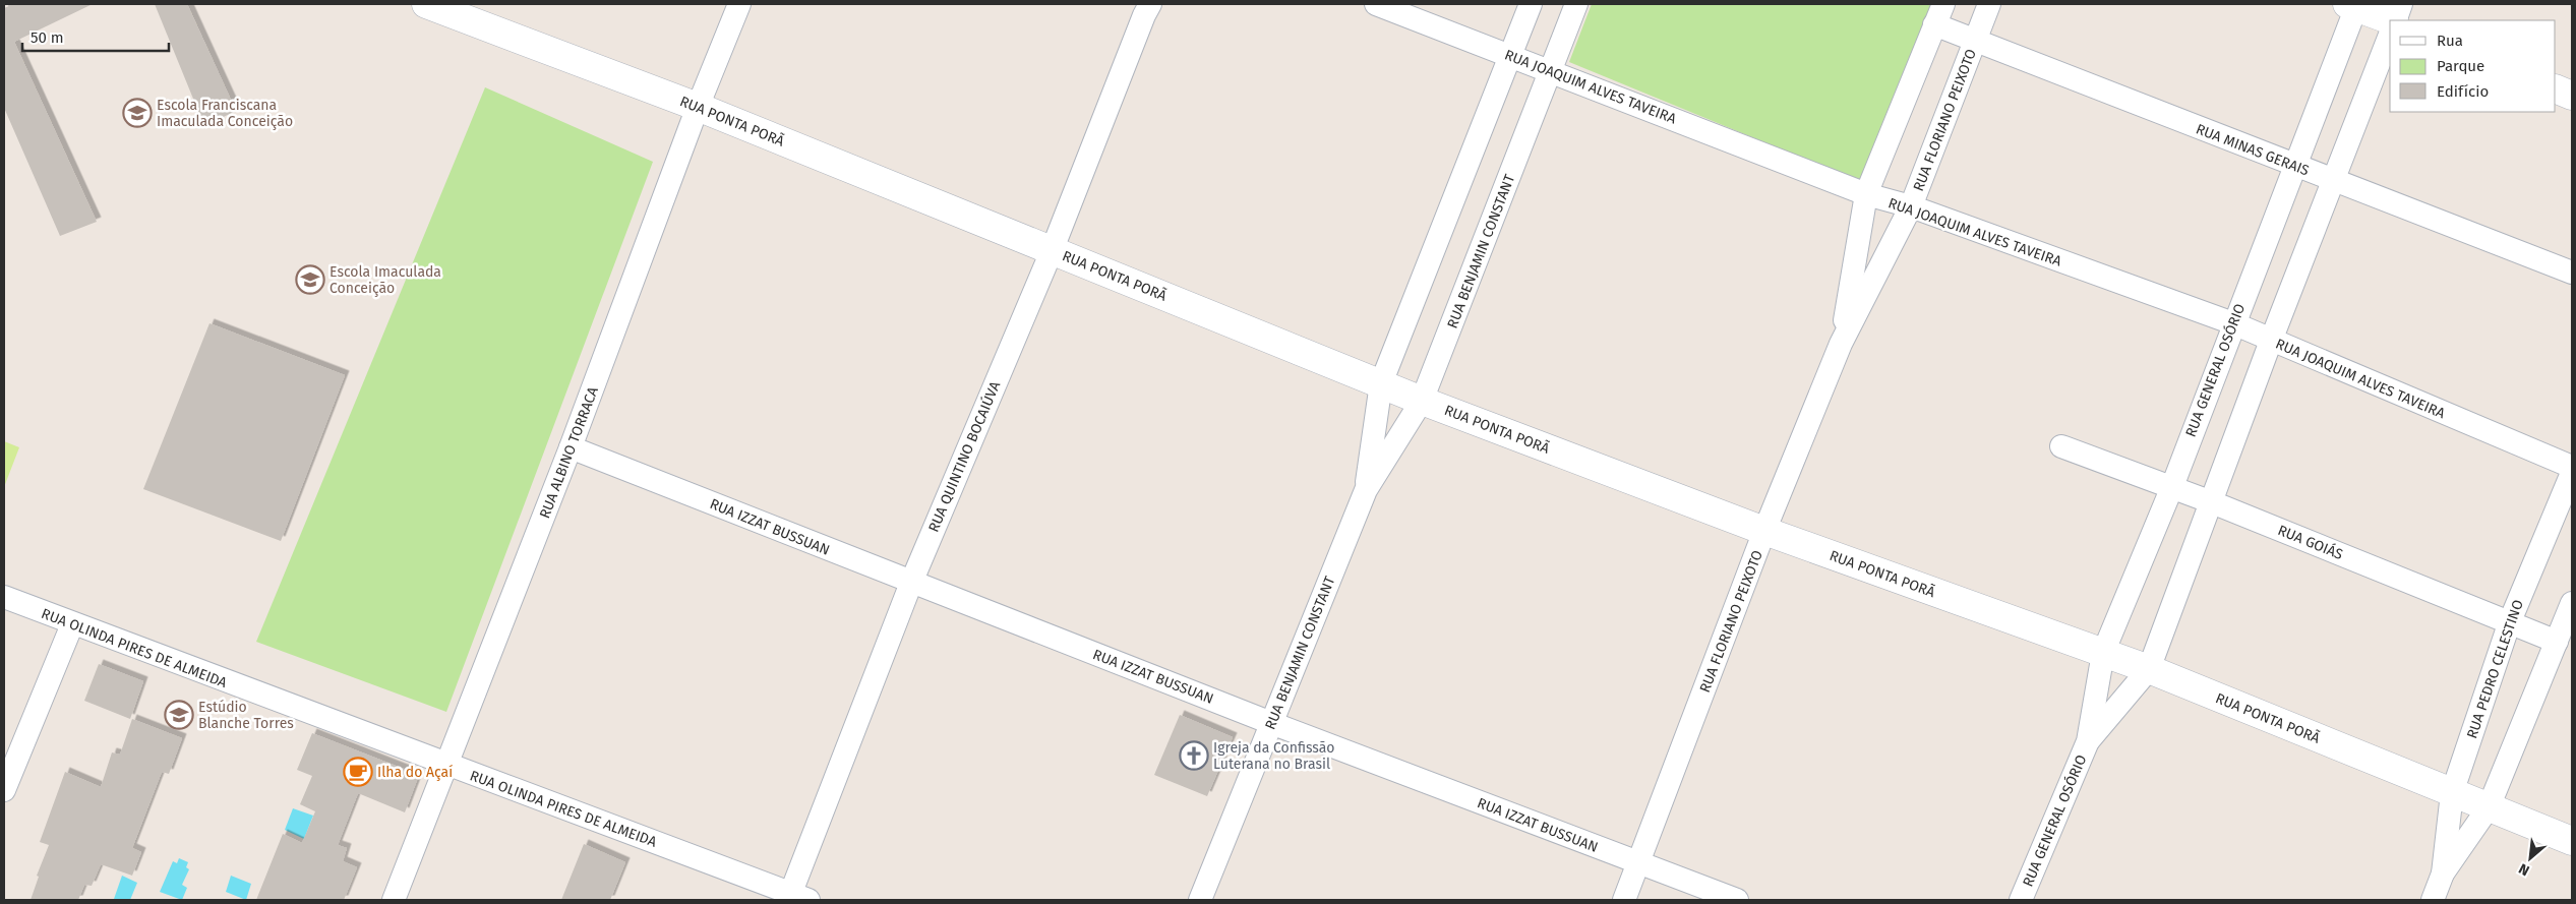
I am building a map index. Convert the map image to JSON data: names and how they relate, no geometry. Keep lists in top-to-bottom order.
{
  "streets": {
    "street": [
      "RUA JOAQUIM ALVES TAVEIRA",
      "RUA FLORIANO PEIXOTO",
      "RUA PONTA PORÃ",
      "RUA MINAS GERAIS",
      "RUA BENJAMIN CONSTANT",
      "RUA GENERAL OSÓRIO",
      "RUA ALBINO TORRACA",
      "RUA QUINTINO BOCAIÚVA",
      "RUA IZZAT BUSSUAN",
      "RUA GOIÁS",
      "RUA OLINDA PIRES DE ALMEIDA",
      "RUA PEDRO CELESTINO"
    ]
  },
  "crossings": [
    ["RUA JOAQUIM ALVES TAVEIRA", "RUA FLORIANO PEIXOTO"],
    ["RUA JOAQUIM ALVES TAVEIRA", "RUA BENJAMIN CONSTANT"],
    ["RUA JOAQUIM ALVES TAVEIRA", "RUA GENERAL OSÓRIO"],
    ["RUA FLORIANO PEIXOTO", "RUA PONTA PORÃ"],
    ["RUA FLORIANO PEIXOTO", "RUA MINAS GERAIS"],
    ["RUA FLORIANO PEIXOTO", "RUA IZZAT BUSSUAN"],
    ["RUA PONTA PORÃ", "RUA BENJAMIN CONSTANT"],
    ["RUA PONTA PORÃ", "RUA GENERAL OSÓRIO"],
    ["RUA PONTA PORÃ", "RUA ALBINO TORRACA"],
    ["RUA PONTA PORÃ", "RUA QUINTINO BOCAIÚVA"],
    ["RUA PONTA PORÃ", "RUA PEDRO CELESTINO"],
    ["RUA MINAS GERAIS", "RUA GENERAL OSÓRIO"],
    ["RUA BENJAMIN CONSTANT", "RUA IZZAT BUSSUAN"],
    ["RUA GENERAL OSÓRIO", "RUA GOIÁS"],
    ["RUA ALBINO TORRACA", "RUA IZZAT BUSSUAN"],
    ["RUA ALBINO TORRACA", "RUA OLINDA PIRES DE ALMEIDA"],
    ["RUA QUINTINO BOCAIÚVA", "RUA IZZAT BUSSUAN"],
    ["RUA QUINTINO BOCAIÚVA", "RUA OLINDA PIRES DE ALMEIDA"],
    ["RUA GOIÁS", "RUA PEDRO CELESTINO"]
  ],
  "places": {
    "school or university": ["Escola Franciscana Imaculada Conceição", "Escola Imaculada Conceição", "Estúdio Blanche Torres"],
    "church": ["Igreja da Confissão Luterana no Brasil"],
    "cafe": ["Ilha do Açaí"]
  },
  "legend": ["Rua", "Parque", "Edifício"],
  "scale_bar": "50 m",
  "north": "bottom left"
}
